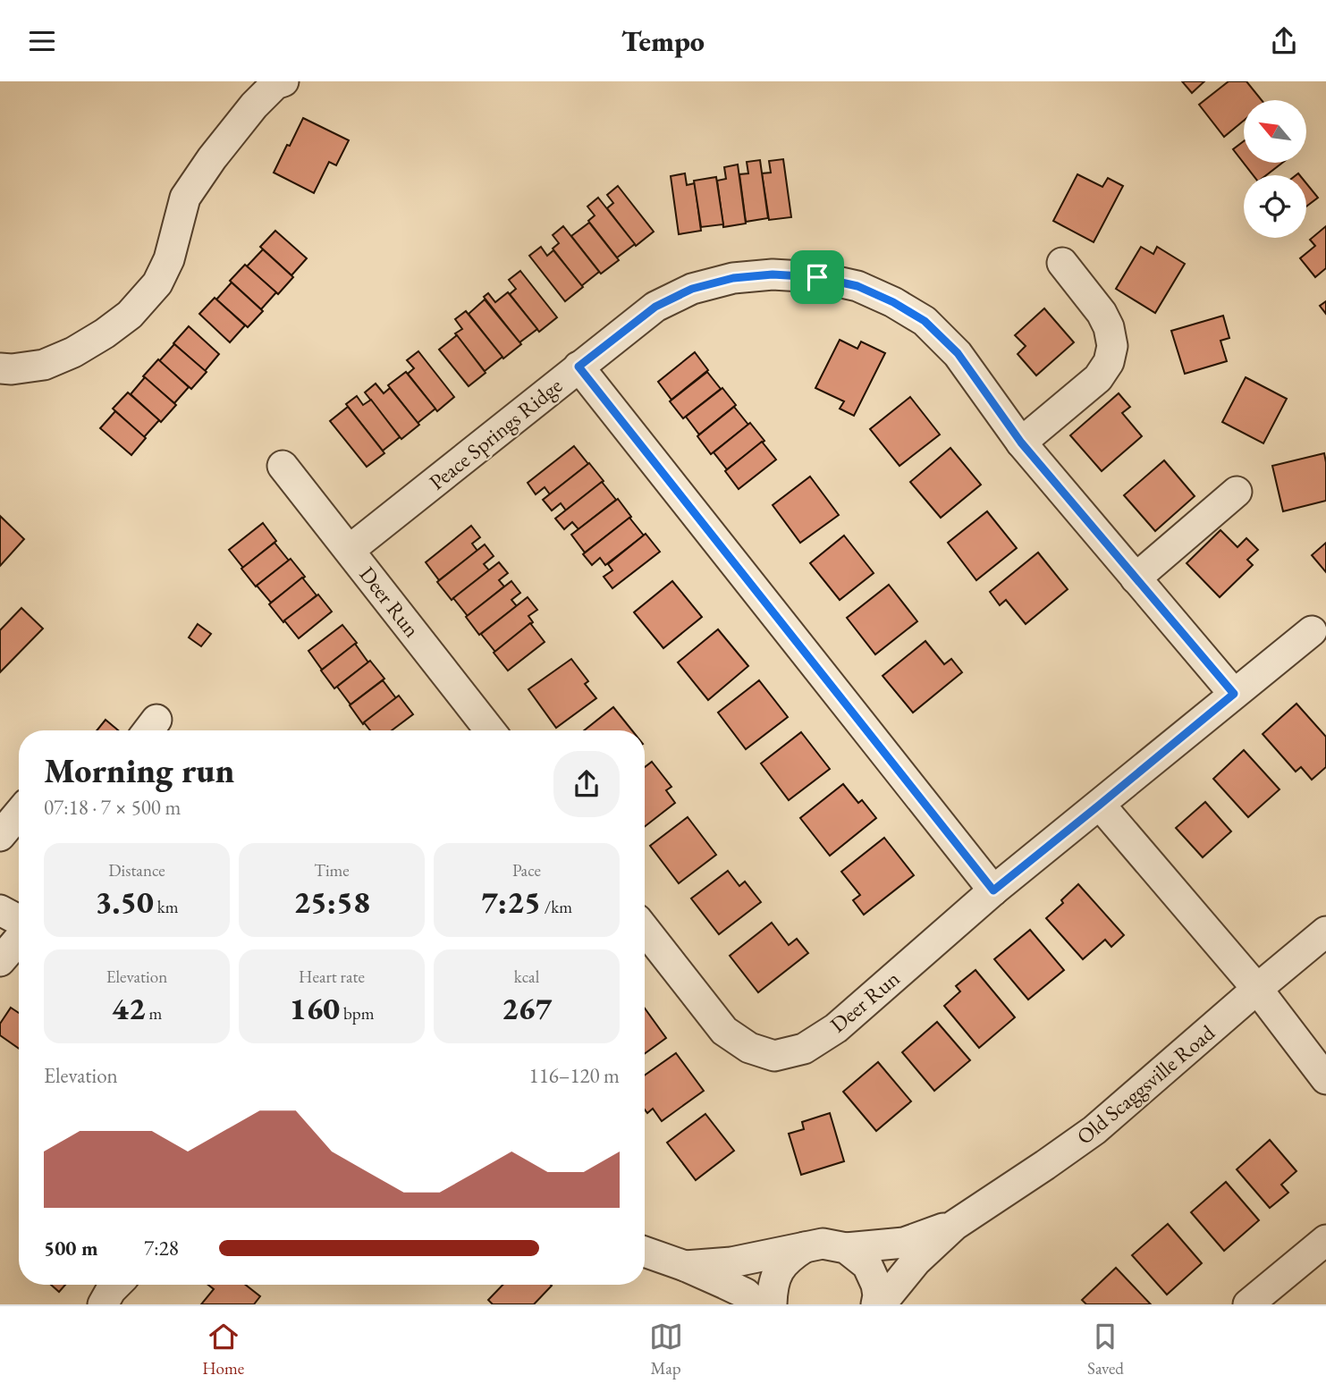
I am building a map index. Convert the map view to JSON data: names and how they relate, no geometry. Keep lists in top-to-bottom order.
{
  "streets": {
    "street": ["Peace Springs Ridge", "Deer Run", "Old Scaggsville Road"]
  },
  "crossings": [
    ["Peace Springs Ridge", "Deer Run"]
  ],
  "north": "top left",
  "page": {
    "header": "Tempo",
    "heading": ["Morning run", "07:18 · 7 × 500 m"],
    "stats": [
      ["Distance", "3.50 km"],
      ["Time", "25:58"],
      ["Pace", "7:25 /km"],
      ["Elevation", "42 m"],
      ["Heart rate", "160 bpm"],
      ["kcal", "267"]
    ],
    "chart": ["Elevation", "116–120 m"],
    "list": [
      {
        "name": "500 m",
        "note": "7:28"
      }
    ],
    "tabs": ["Home", "Map", "Saved"]
  }
}
